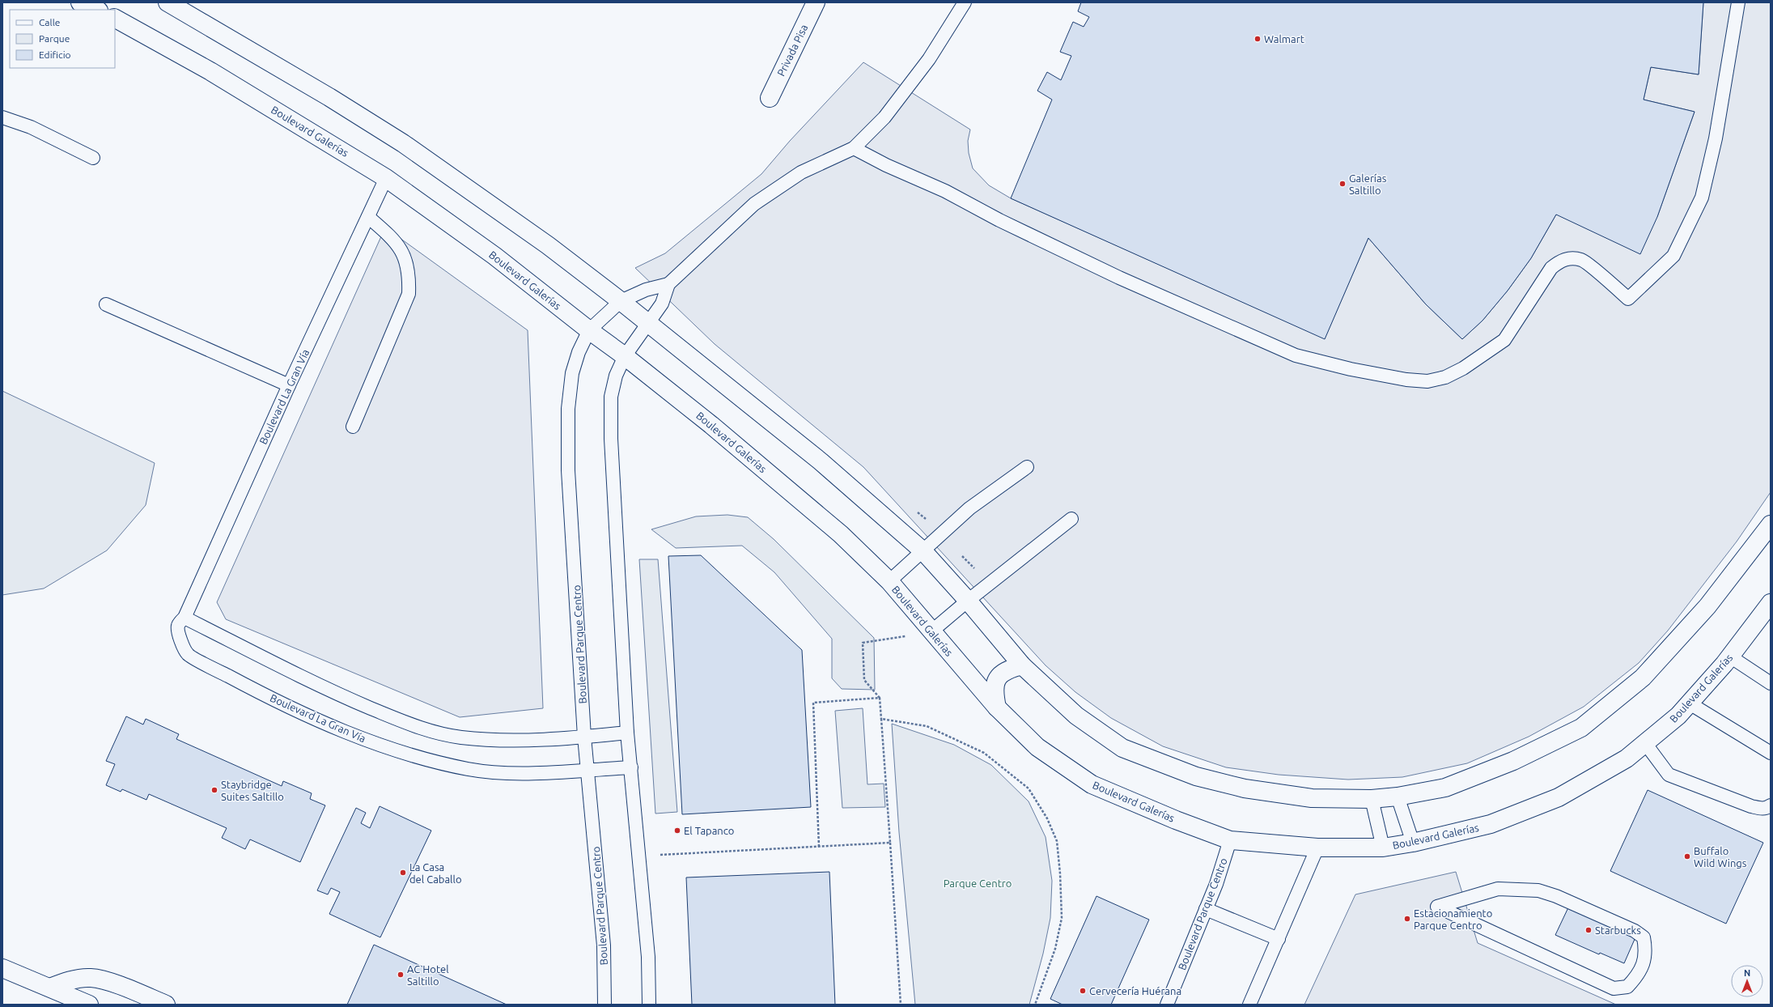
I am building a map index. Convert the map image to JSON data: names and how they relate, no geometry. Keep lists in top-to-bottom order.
{
  "streets": {
    "street": ["Privada Pisa", "Boulevard Galerías"],
    "lane": ["Boulevard La Gran Vía", "Boulevard Parque Centro"]
  },
  "crossings": [
    ["Boulevard Galerías", "Boulevard La Gran Vía"],
    ["Boulevard Galerías", "Boulevard Parque Centro"],
    ["Boulevard La Gran Vía", "Boulevard Parque Centro"]
  ],
  "parks": ["Parque Centro"],
  "places": [
    "Walmart",
    "Galerías Saltillo",
    "Staybridge Suites Saltillo",
    "El Tapanco",
    "Buffalo Wild Wings",
    "La Casa del Caballo",
    "Estacionamiento Parque Centro",
    "Starbucks",
    "AC Hotel Saltillo",
    "Cervecería Huérana"
  ],
  "legend": ["Calle", "Parque", "Edificio"],
  "north": "top"
}
